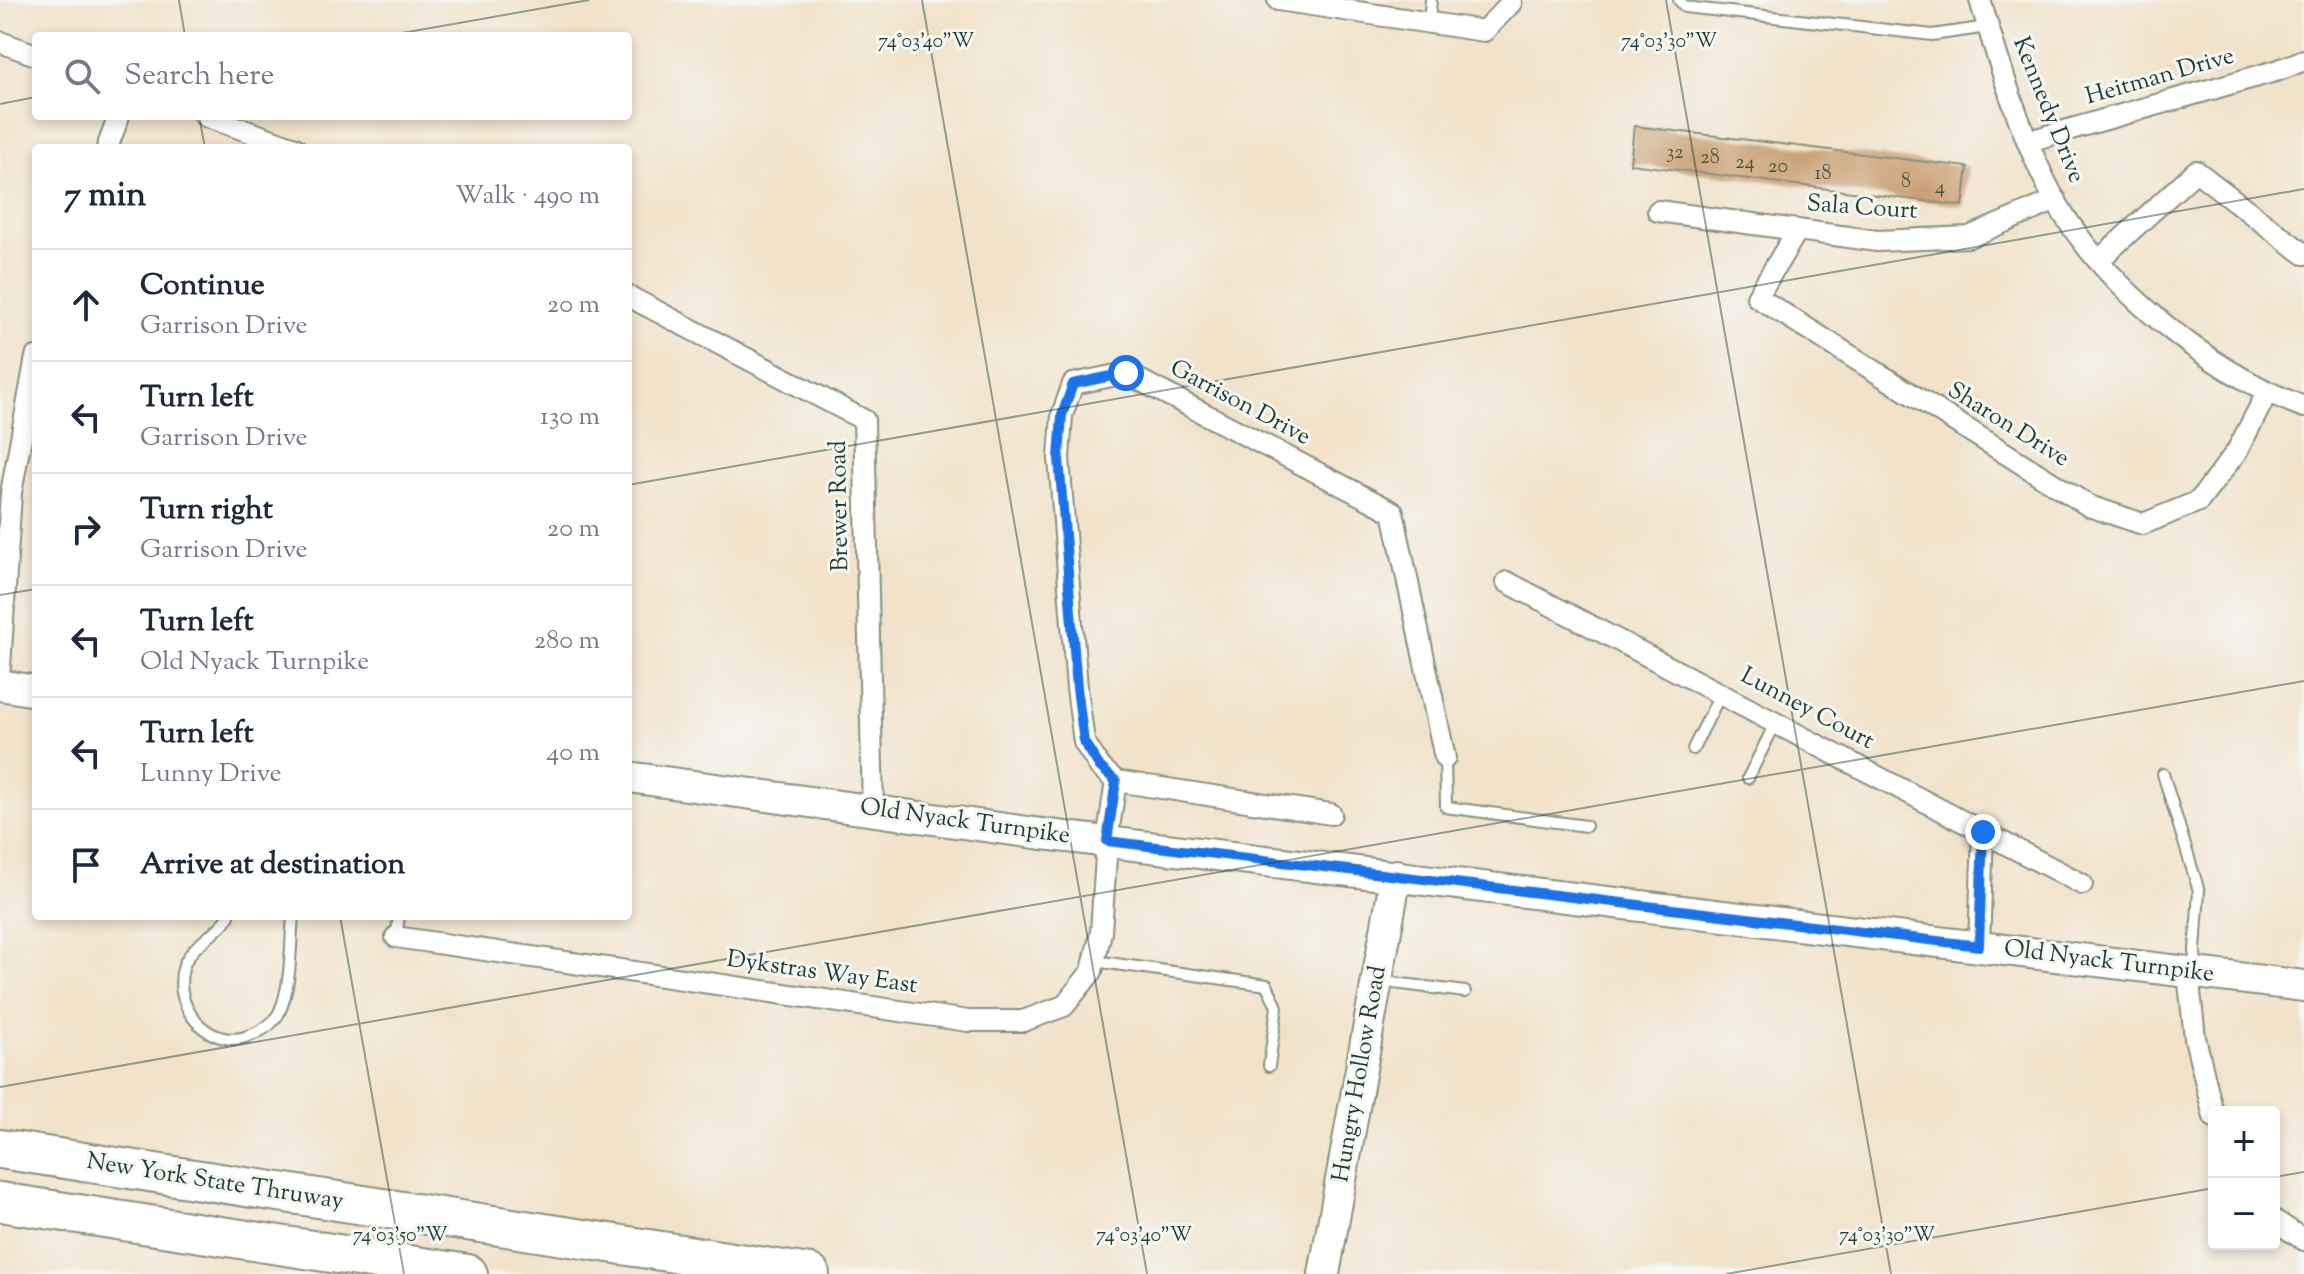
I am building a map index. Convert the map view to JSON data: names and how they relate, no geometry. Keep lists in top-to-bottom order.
{
  "streets": {
    "highway": ["New York State Thruway"],
    "street": [
      "Heitman Drive",
      "Kennedy Drive",
      "Sala Court",
      "Garrison Drive",
      "Sharon Drive",
      "Brewer Road",
      "Lunney Court",
      "Old Nyack Turnpike",
      "Dykstras Way East",
      "Hungry Hollow Road"
    ]
  },
  "crossings": [
    ["Heitman Drive", "Kennedy Drive"],
    ["Kennedy Drive", "Sala Court"],
    ["Kennedy Drive", "Sharon Drive"],
    ["Sala Court", "Sharon Drive"],
    ["Brewer Road", "Old Nyack Turnpike"],
    ["Old Nyack Turnpike", "Dykstras Way East"],
    ["Old Nyack Turnpike", "Hungry Hollow Road"]
  ],
  "house_numbers": [
    "32",
    "28",
    "24",
    "20",
    "18",
    "8",
    "4"
  ],
  "page": {
    "search": "Search here",
    "heading": ["7 min", "Walk · 490 m"],
    "list": [
      ["Continue", "Garrison Drive", "20 m"],
      ["Turn left", "Garrison Drive", "130 m"],
      ["Turn right", "Garrison Drive", "20 m"],
      ["Turn left", "Old Nyack Turnpike", "280 m"],
      ["Turn left", "Lunny Drive", "40 m"],
      "Arrive at destination"
    ],
    "map_buttons": ["+", "−"]
  },
  "coordinates": ["74°03'30\"W", "74°03'40\"W", "74°03'50\"W"]
}
